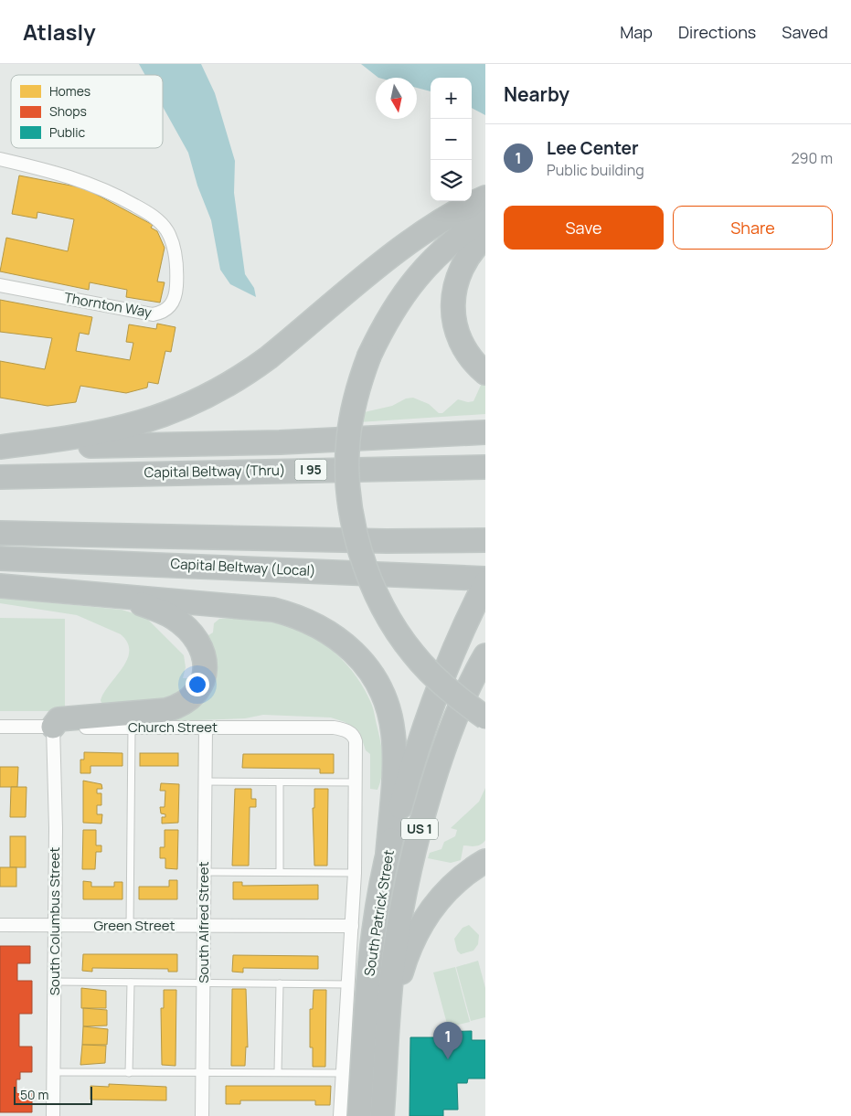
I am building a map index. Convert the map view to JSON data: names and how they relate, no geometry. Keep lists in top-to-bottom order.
{
  "streets": {
    "highway": [
      "I 95",
      "Capital Beltway (Thru)",
      "Capital Beltway (Local)",
      "US 1",
      "South Patrick Street"
    ],
    "street": [
      "Thornton Way",
      "Church Street",
      "South Columbus Street",
      "South Alfred Street",
      "Green Street"
    ]
  },
  "crossings": [
    ["Church Street", "South Patrick Street"],
    ["Church Street", "South Columbus Street"],
    ["Church Street", "South Alfred Street"],
    ["South Patrick Street", "Green Street"],
    ["South Columbus Street", "Green Street"],
    ["South Alfred Street", "Green Street"]
  ],
  "legend": ["Homes", "Shops", "Public"],
  "scale_bar": "50 m",
  "north": "bottom",
  "page": {
    "header": "Atlasly",
    "nav": ["Map", "Directions", "Saved"],
    "heading": "Nearby",
    "map_buttons": ["+", "−"],
    "list": [
      {
        "mark": "1",
        "name": "Lee Center",
        "note": "Public building",
        "value": "290 m"
      }
    ],
    "buttons": ["Save", "Share"],
    "pins": "1",
    "scale": "50 m"
  }
}
